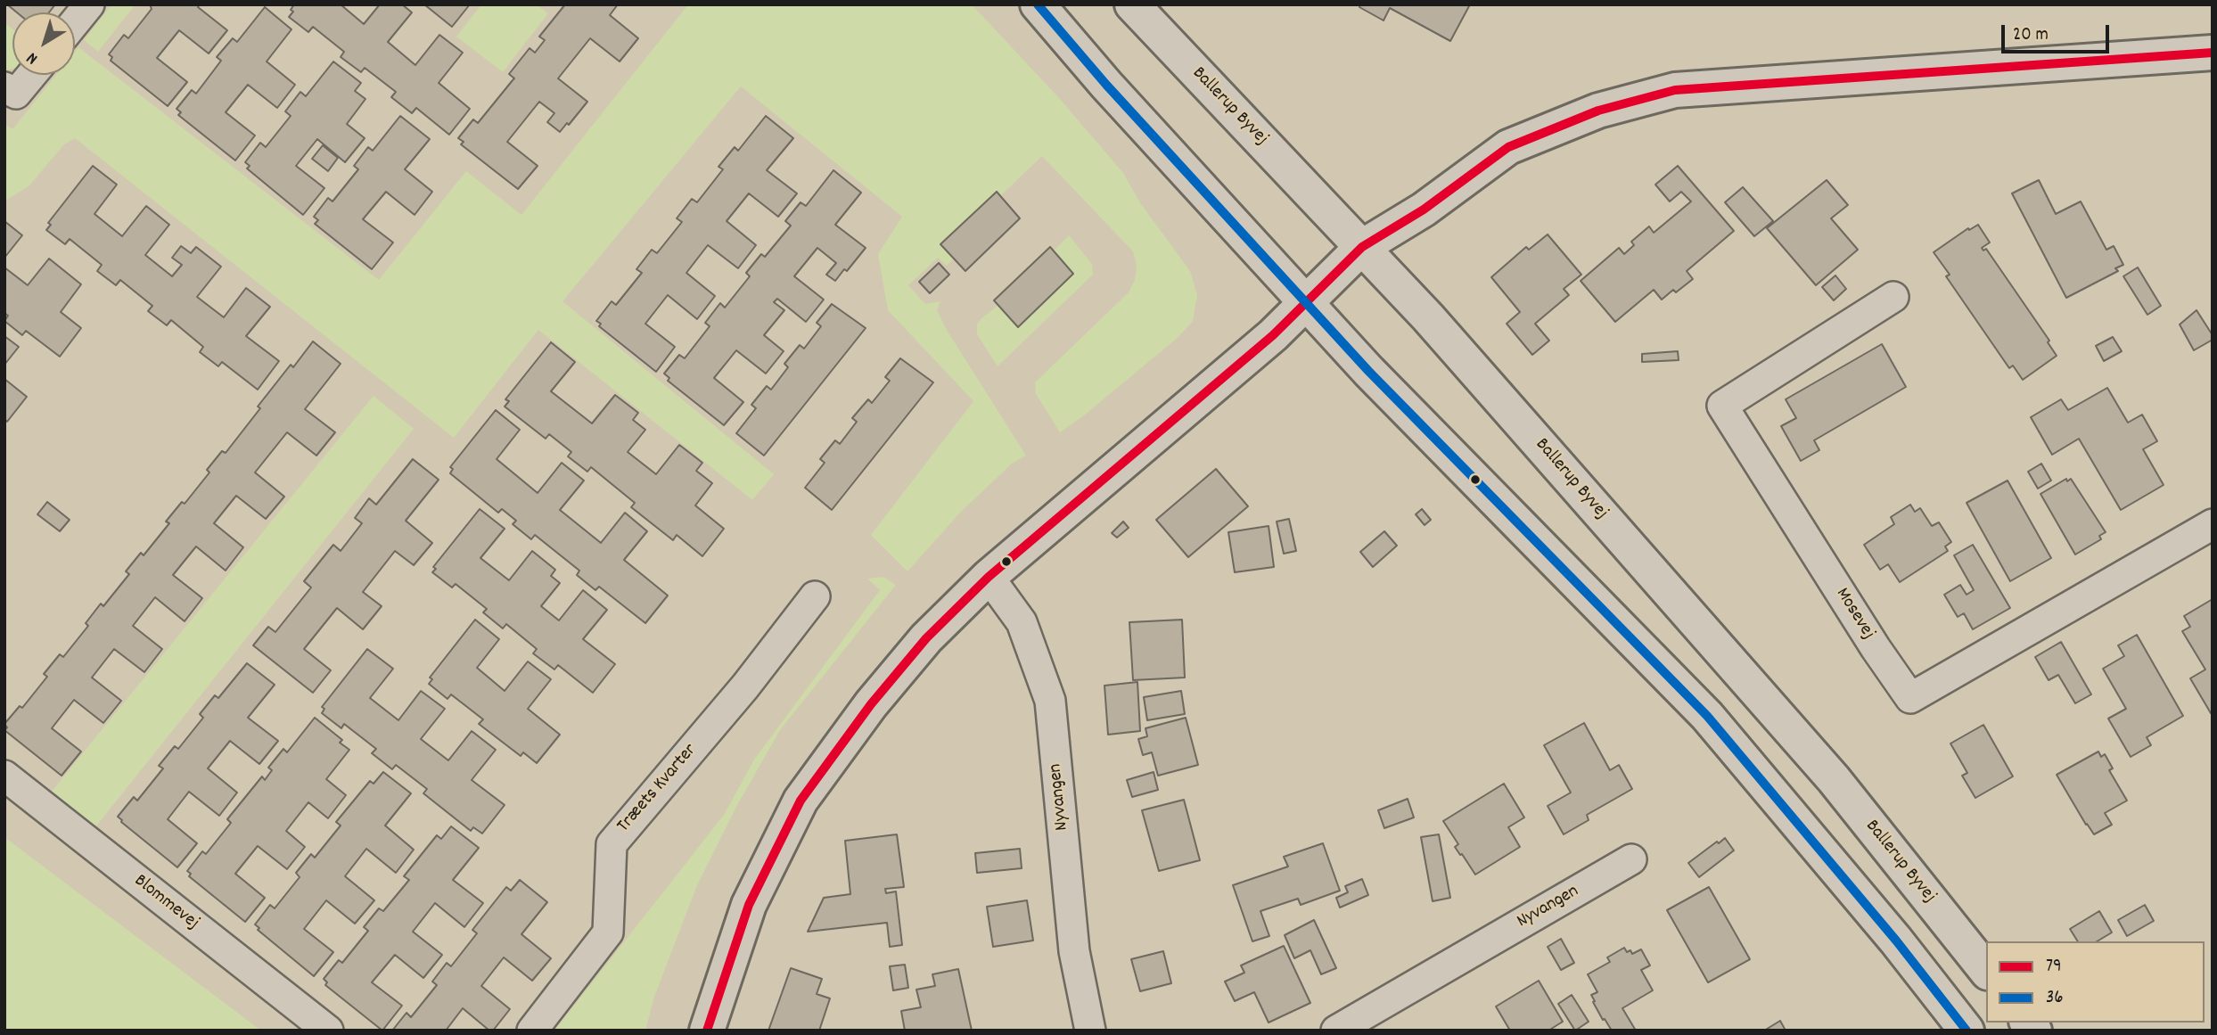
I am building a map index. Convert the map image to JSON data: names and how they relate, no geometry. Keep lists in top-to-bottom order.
{
  "streets": {
    "main road": ["Ballerup Byvej"],
    "street": [
      "Mosevej",
      "Træets Kvarter",
      "Nyvangen",
      "Blommevej"
    ]
  },
  "lines": ["transit line 36", "transit line 79"],
  "legend": ["79", "36"],
  "scale_bar": "20 m",
  "north": "bottom left"
}
